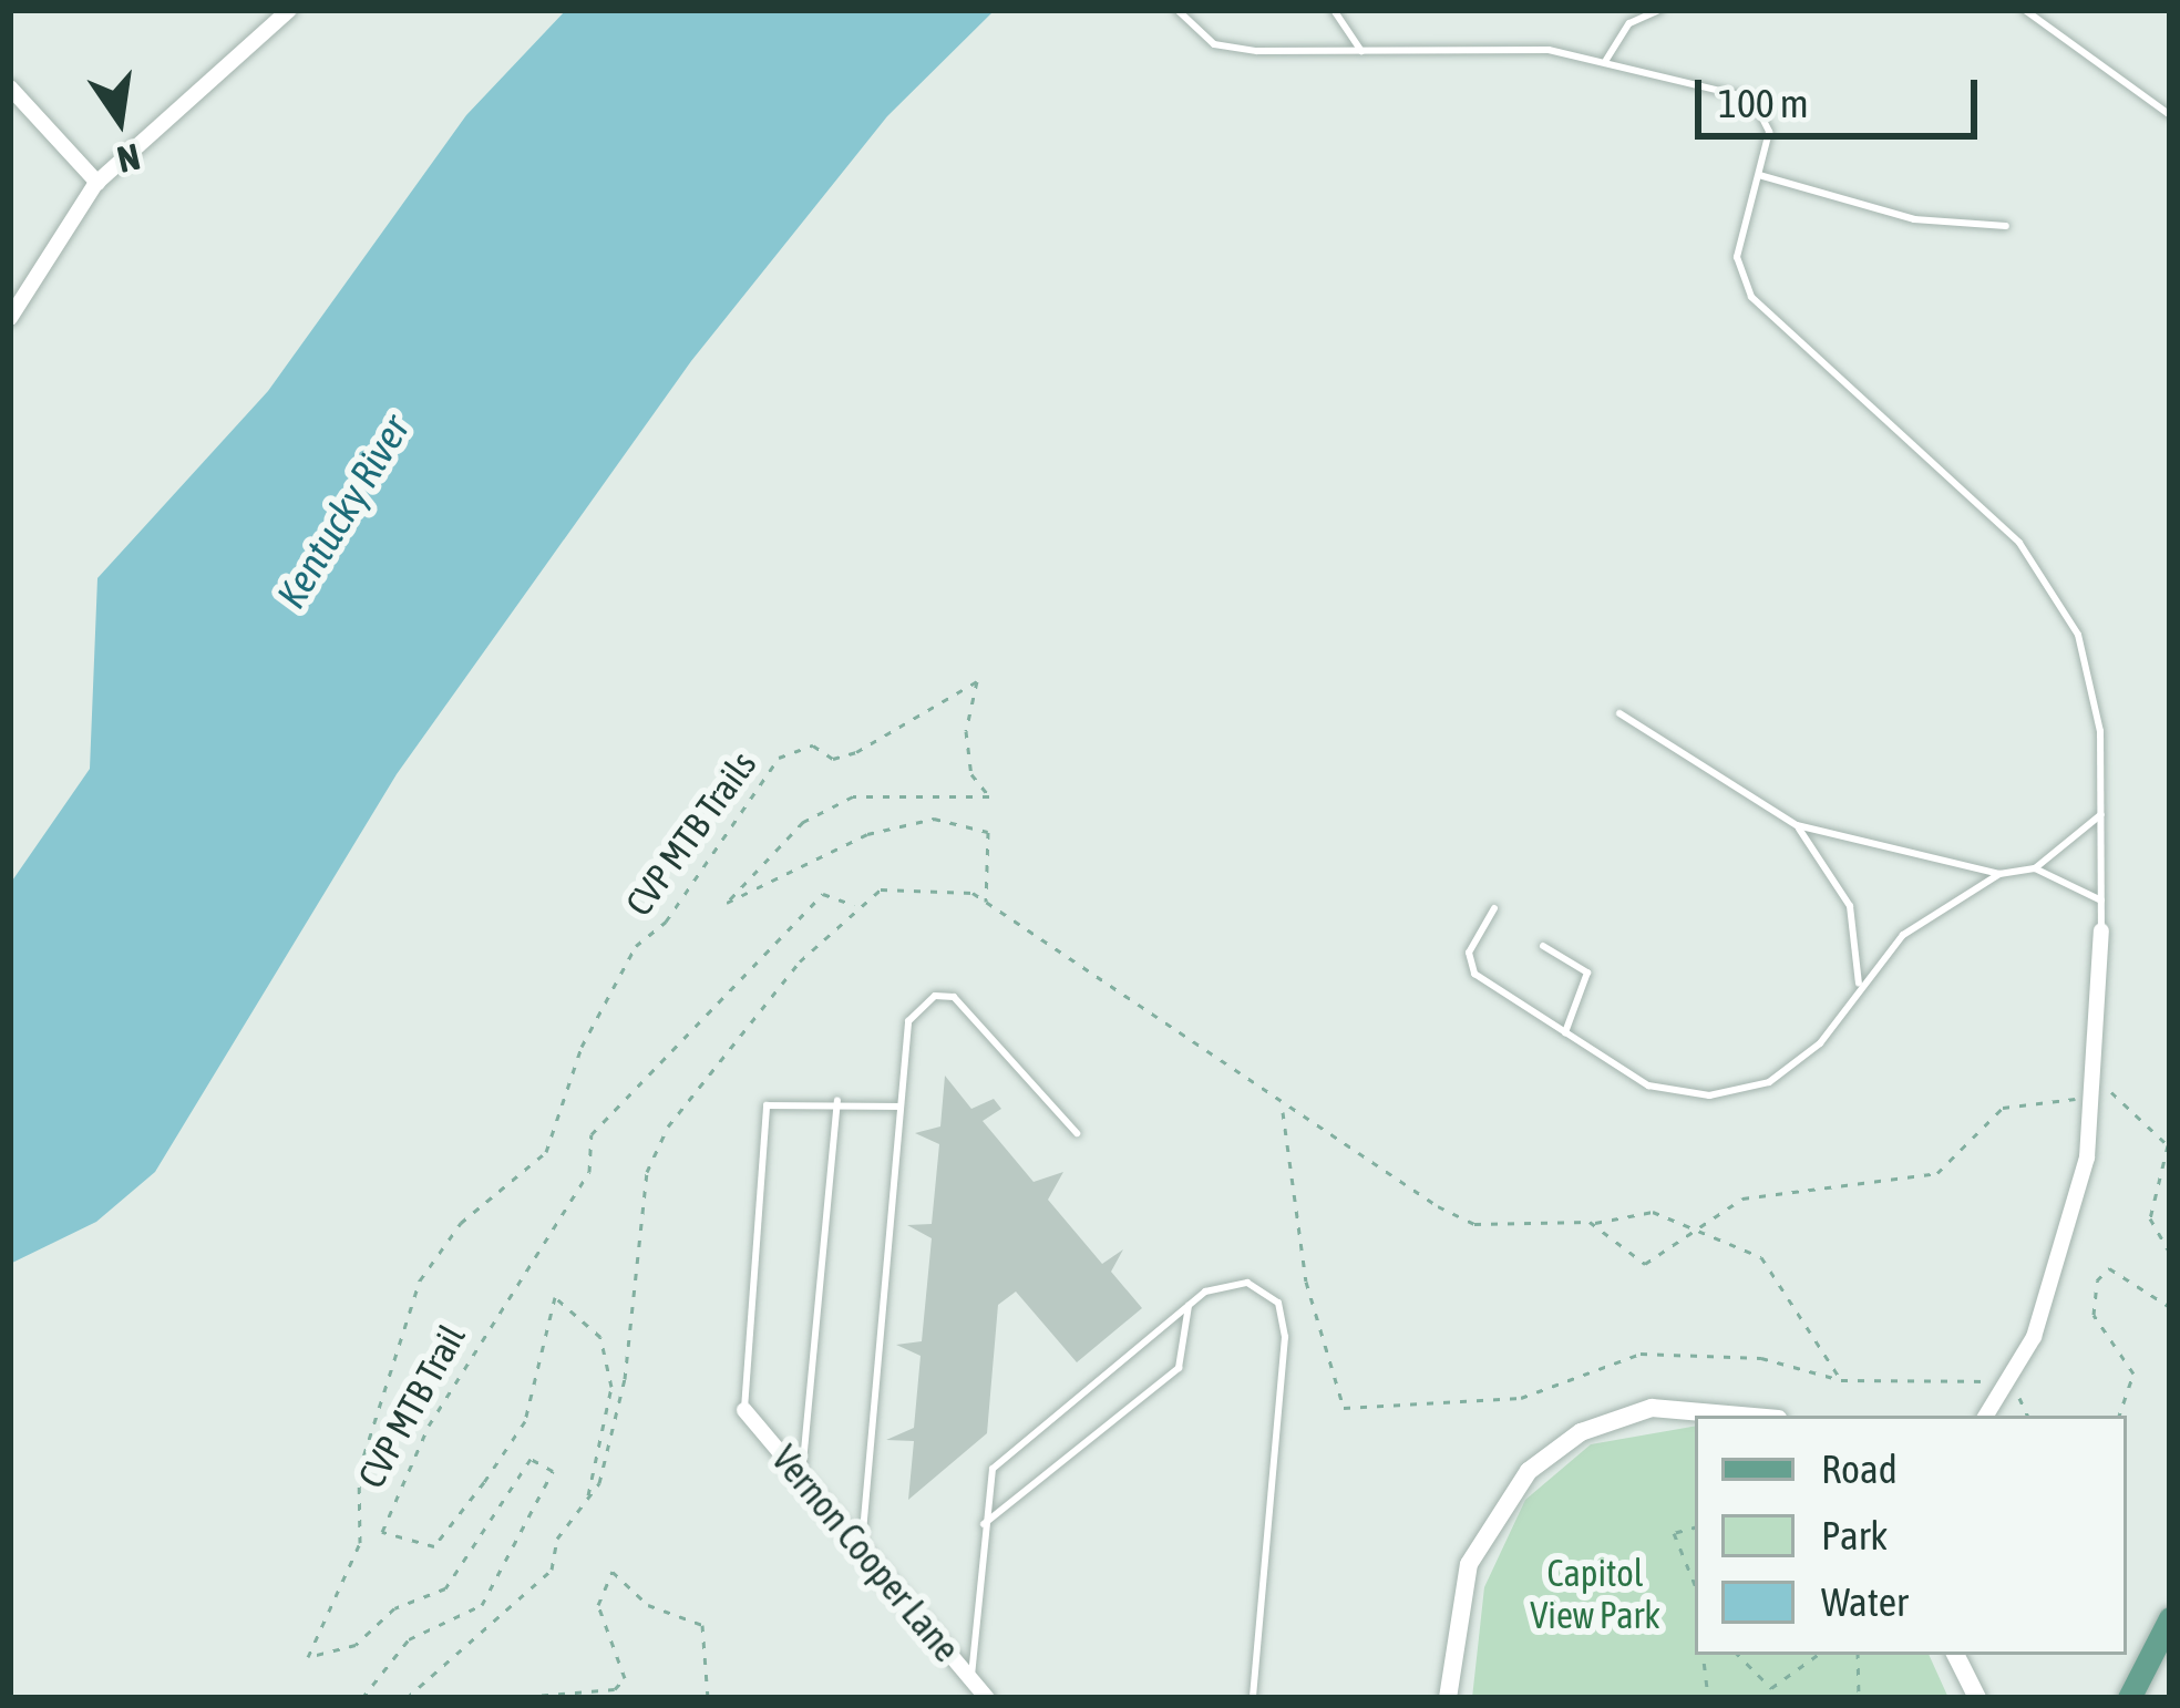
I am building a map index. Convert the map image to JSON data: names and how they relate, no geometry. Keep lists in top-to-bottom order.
{
  "streets": {
    "street": ["Vernon Cooper Lane"],
    "path": ["CVP MTB Trails", "CVP MTB Trail"]
  },
  "crossings": [
    ["CVP MTB Trails", "CVP MTB Trail"]
  ],
  "water": ["Kentucky River"],
  "parks": ["Capitol View Park"],
  "legend": ["Road", "Park", "Water"],
  "scale_bar": "100 m",
  "north": "bottom"
}
